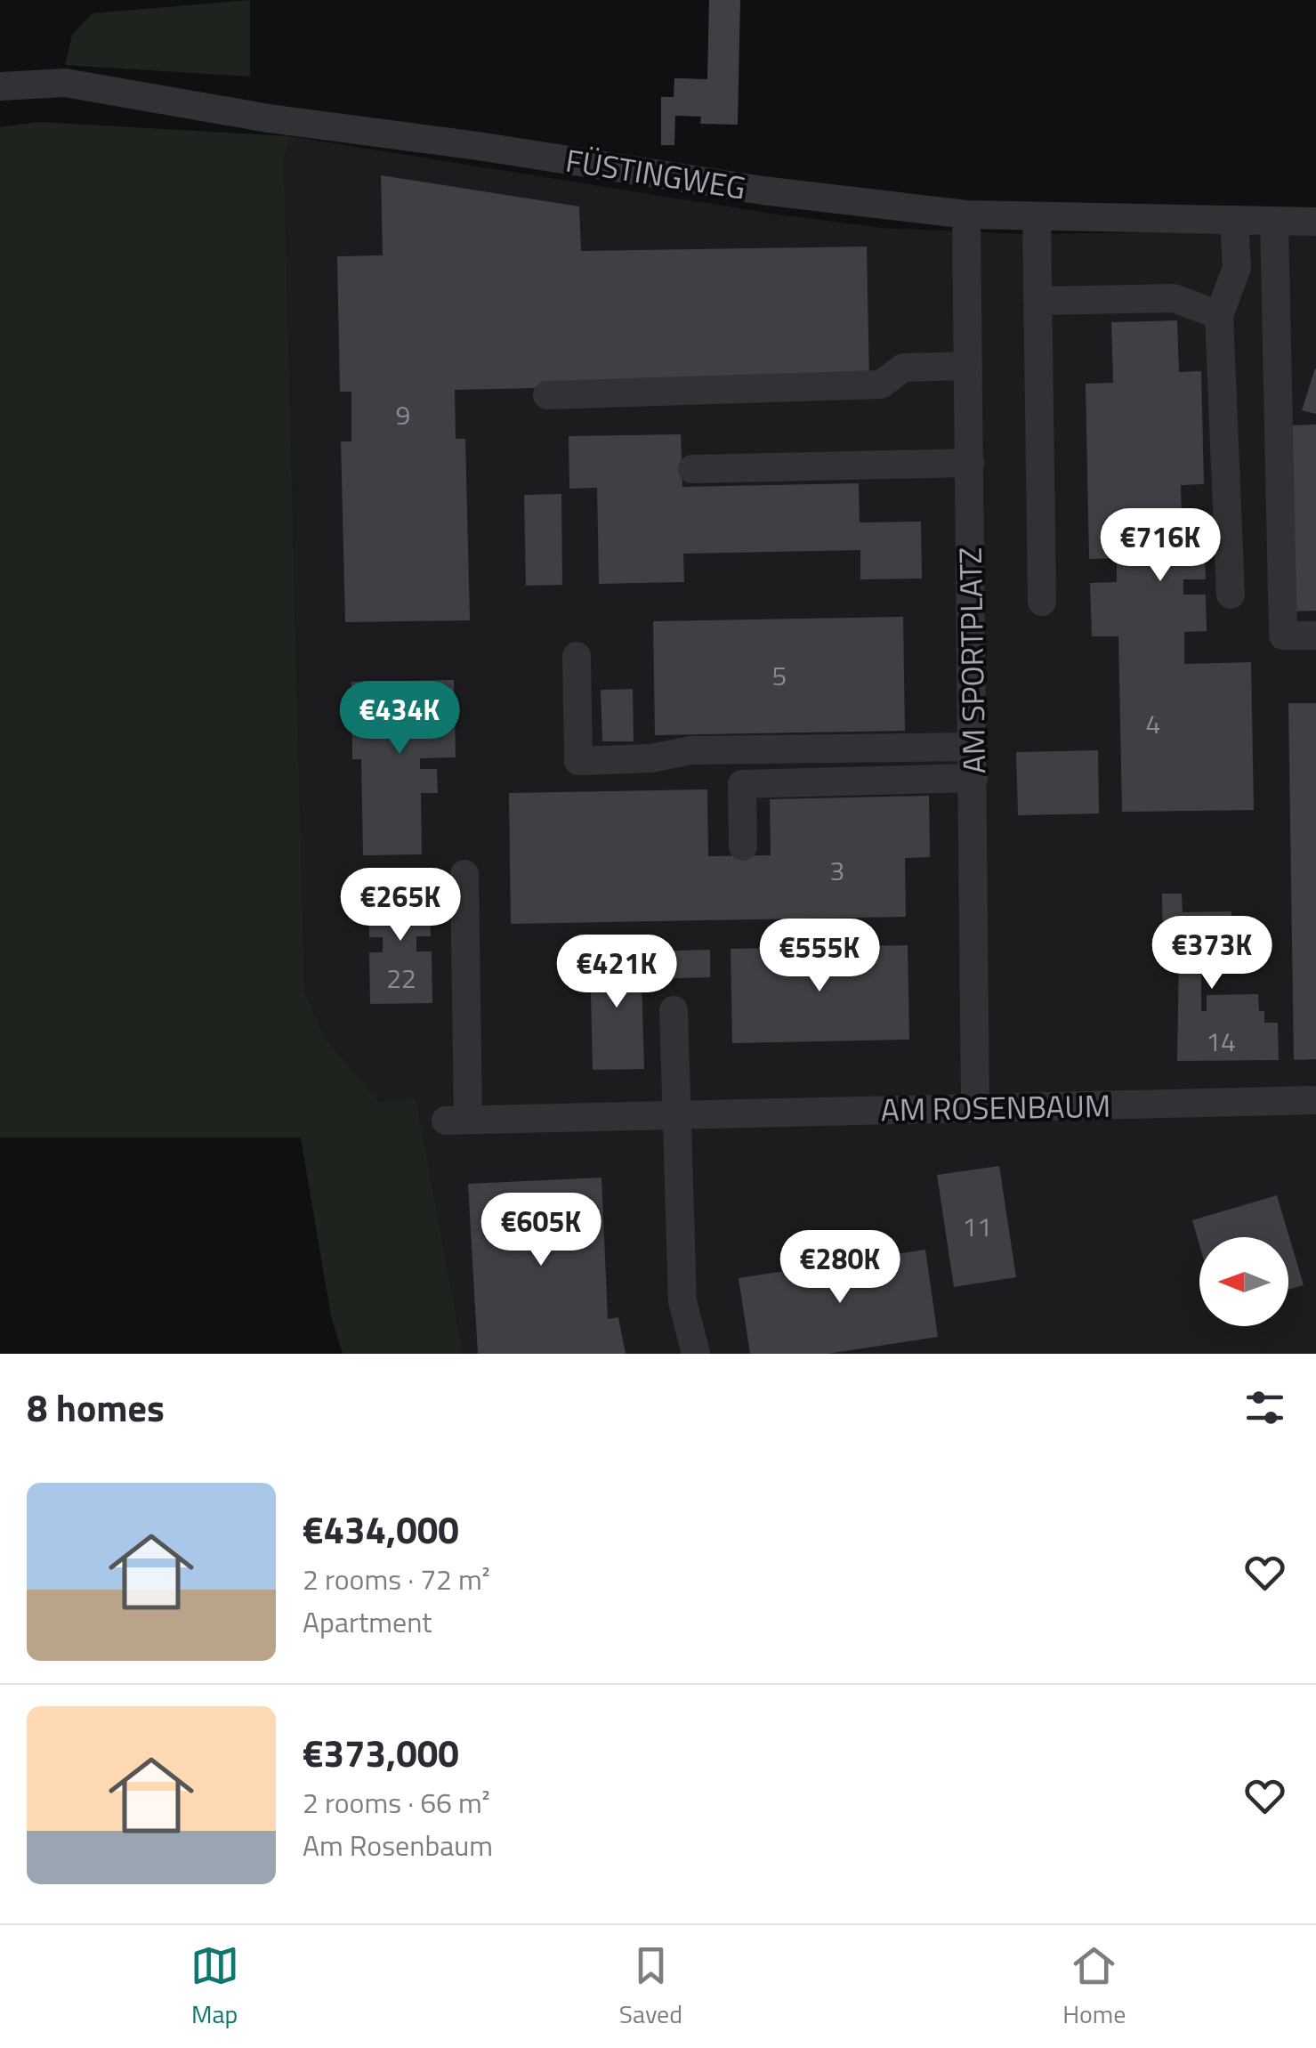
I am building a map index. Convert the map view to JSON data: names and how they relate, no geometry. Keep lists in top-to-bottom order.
{
  "streets": {
    "street": ["FÜSTINGWEG", "AM SPORTPLATZ", "AM ROSENBAUM"]
  },
  "crossings": [
    ["FÜSTINGWEG", "AM SPORTPLATZ"],
    ["AM SPORTPLATZ", "AM ROSENBAUM"]
  ],
  "house_numbers": [
    "9",
    "5",
    "4",
    "3",
    "22",
    "14",
    "11"
  ],
  "north": "left",
  "page": {
    "price": [
      "€716K",
      "€434K",
      "€265K",
      "€373K",
      "€555K",
      "€421K",
      "€605K",
      "€280K"
    ],
    "heading": "8 homes",
    "list": [
      {
        "name": "€434,000",
        "note": "2 rooms · 72 m² · Apartment"
      },
      {
        "name": "€373,000",
        "note": "2 rooms · 66 m² · Am Rosenbaum"
      }
    ],
    "tabs": ["Map", "Saved", "Home"]
  }
}
